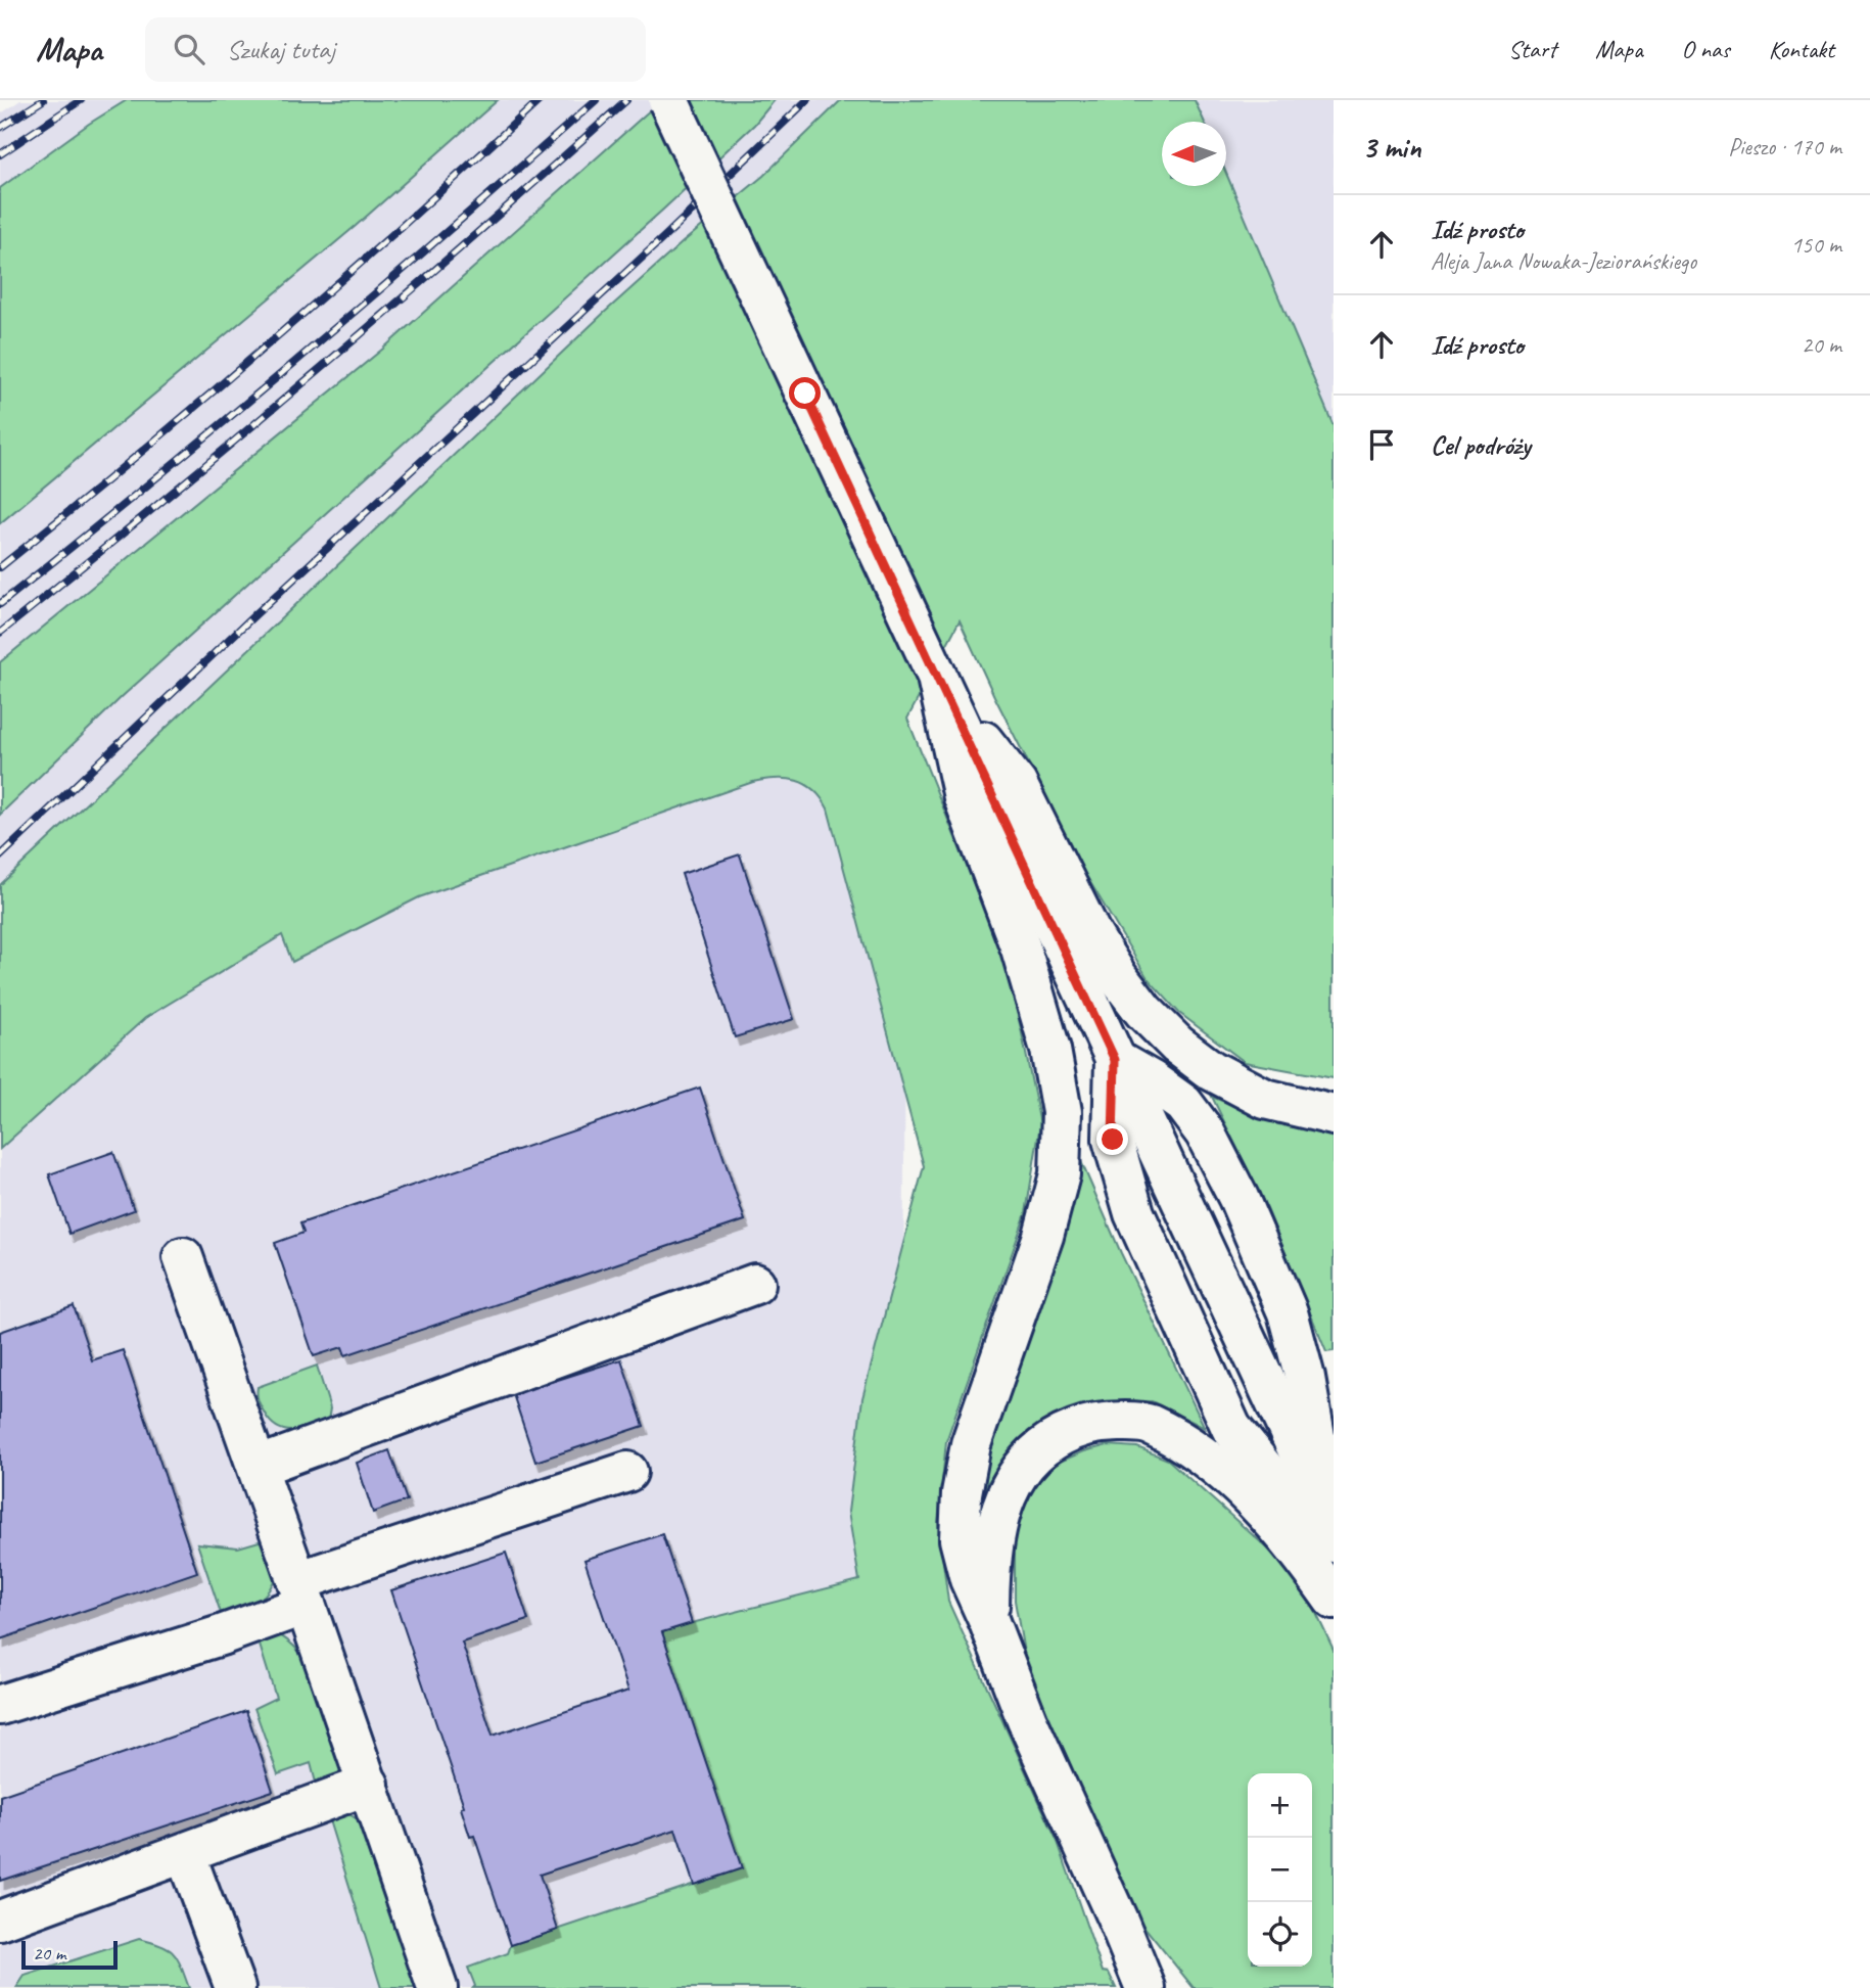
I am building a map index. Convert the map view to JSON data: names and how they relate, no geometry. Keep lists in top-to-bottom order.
{
  "scale_bar": "20 m",
  "north": "left",
  "page": {
    "header": "Mapa",
    "search": "Szukaj tutaj",
    "nav": [
      "Start",
      "Mapa",
      "O nas",
      "Kontakt"
    ],
    "heading": ["3 min", "Pieszo · 170 m"],
    "list": [
      ["Idź prosto", "Aleja Jana Nowaka-Jeziorańskiego", "150 m"],
      ["Idź prosto", "20 m"],
      "Cel podróży"
    ],
    "map_buttons": ["+", "−"],
    "scale": "20 m"
  }
}
